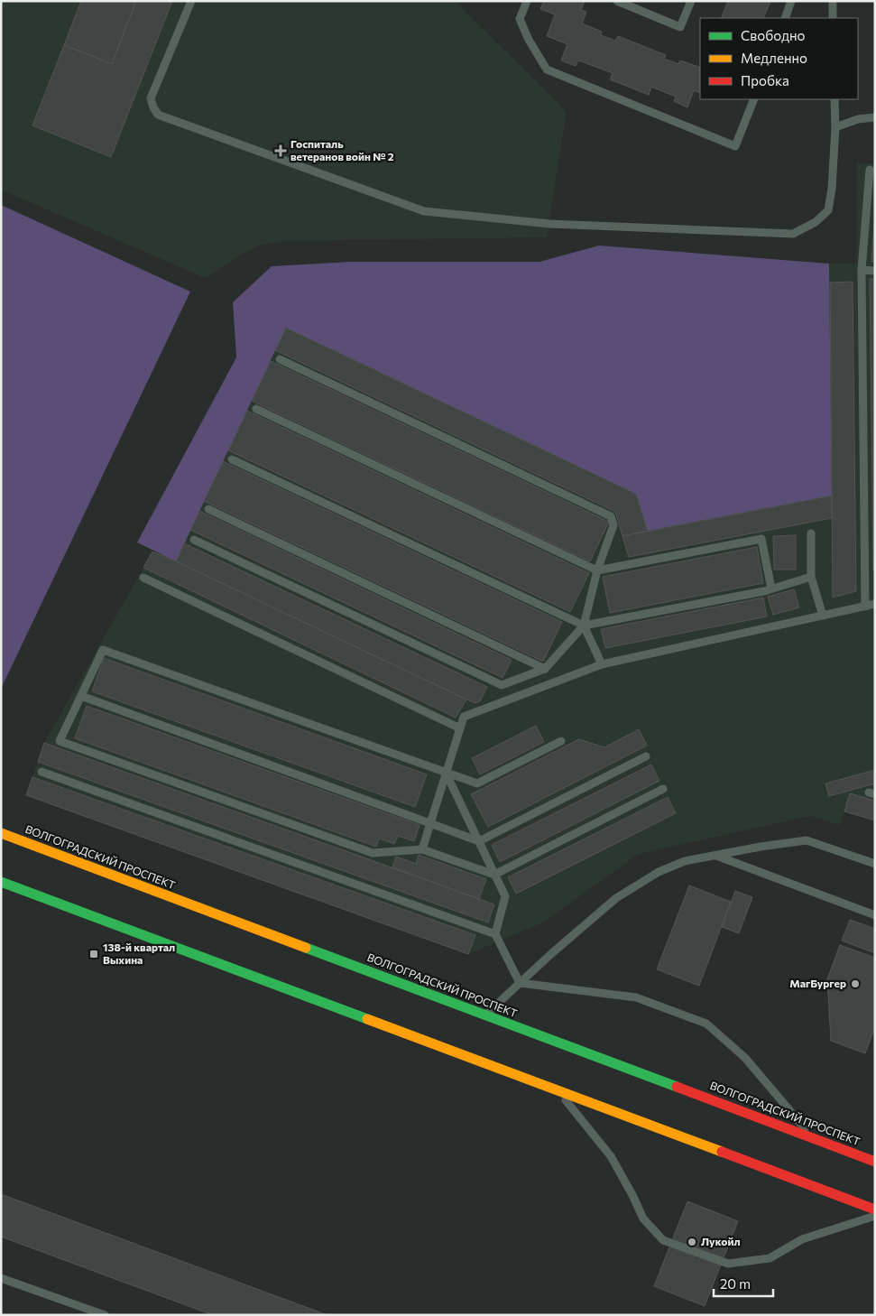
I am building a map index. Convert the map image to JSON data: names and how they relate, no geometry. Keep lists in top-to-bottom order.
{
  "streets": {
    "main road": ["ВОЛГОГРАДСКИЙ ПРОСПЕКТ"]
  },
  "places": {
    "health": ["Госпиталь ветеранов войн № 2"],
    "transit": ["138-й квартал Выхина"],
    "other": ["МагБургер", "Лукойл"]
  },
  "legend": ["Свободно", "Медленно", "Пробка"],
  "scale_bar": "20 m"
}
